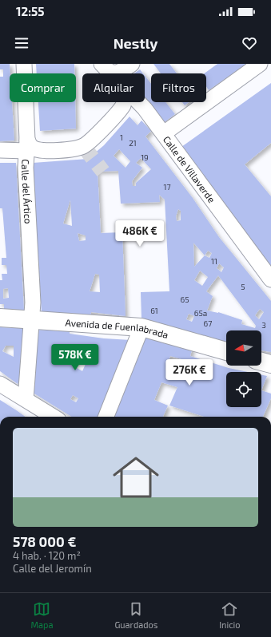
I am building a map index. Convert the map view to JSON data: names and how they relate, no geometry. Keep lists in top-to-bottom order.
{
  "streets": {
    "highway": ["Avenida de Fuenlabrada"],
    "street": ["Calle de Villaverde", "Calle del Ártico"]
  },
  "crossings": [
    ["Calle del Ártico", "Avenida de Fuenlabrada"]
  ],
  "house_numbers": [
    "1",
    "21",
    "19",
    "17",
    "11",
    "5",
    "65",
    "61",
    "65a",
    "67",
    "3"
  ],
  "north": "left",
  "page": {
    "status": "12:55",
    "header": "Nestly",
    "chip": ["Comprar", "Alquilar", "Filtros"],
    "price": ["486K €", "578K €", "276K €"],
    "list": [
      {
        "name": "578 000 €",
        "note": "4 hab. · 120 m² · Calle del Jeromín"
      }
    ],
    "tabs": ["Mapa", "Guardados", "Inicio"]
  }
}
